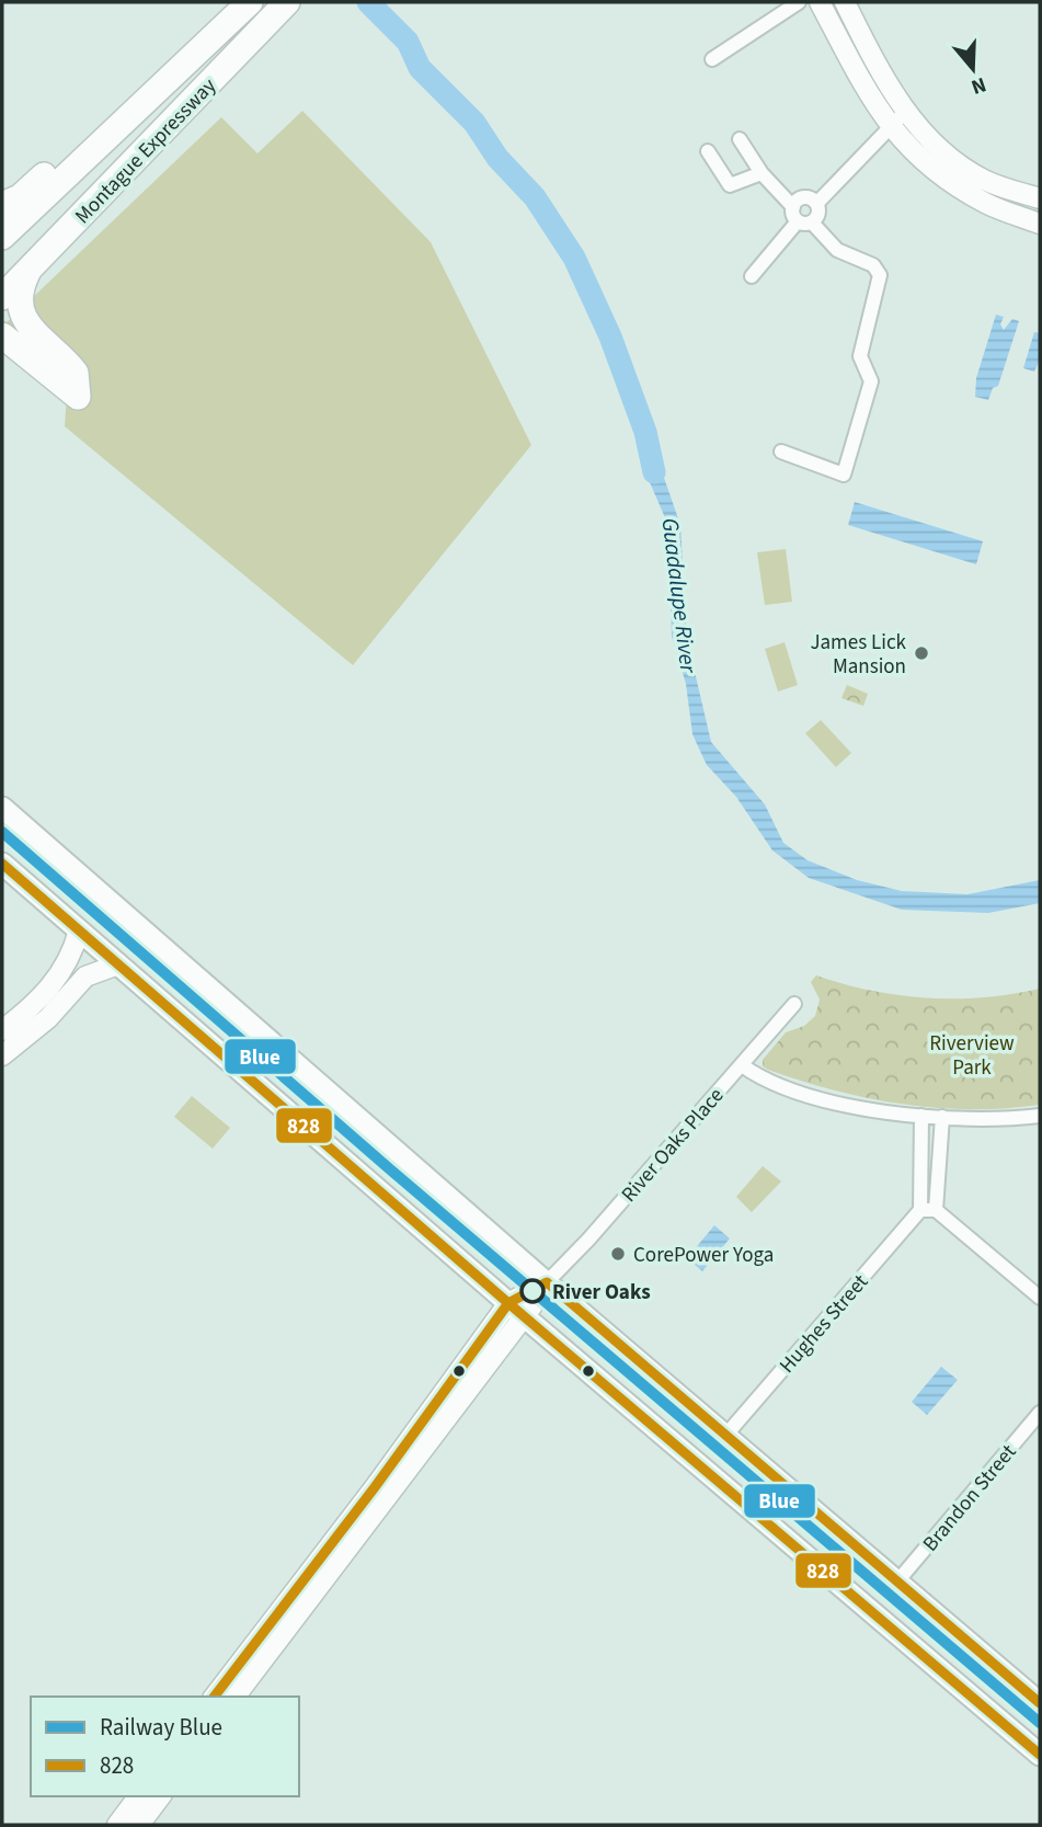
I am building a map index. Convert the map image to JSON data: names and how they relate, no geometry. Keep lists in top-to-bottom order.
{
  "streets": {
    "highway": ["Montague Expressway"],
    "street": ["River Oaks Place", "Hughes Street", "Brandon Street"]
  },
  "water": ["Guadalupe River"],
  "parks": ["Riverview Park"],
  "places": ["James Lick Mansion", "CorePower Yoga", "River Oaks"],
  "lines": ["rail line Blue", "transit line 828"],
  "legend": ["Railway Blue", "828"],
  "north": "bottom"
}
